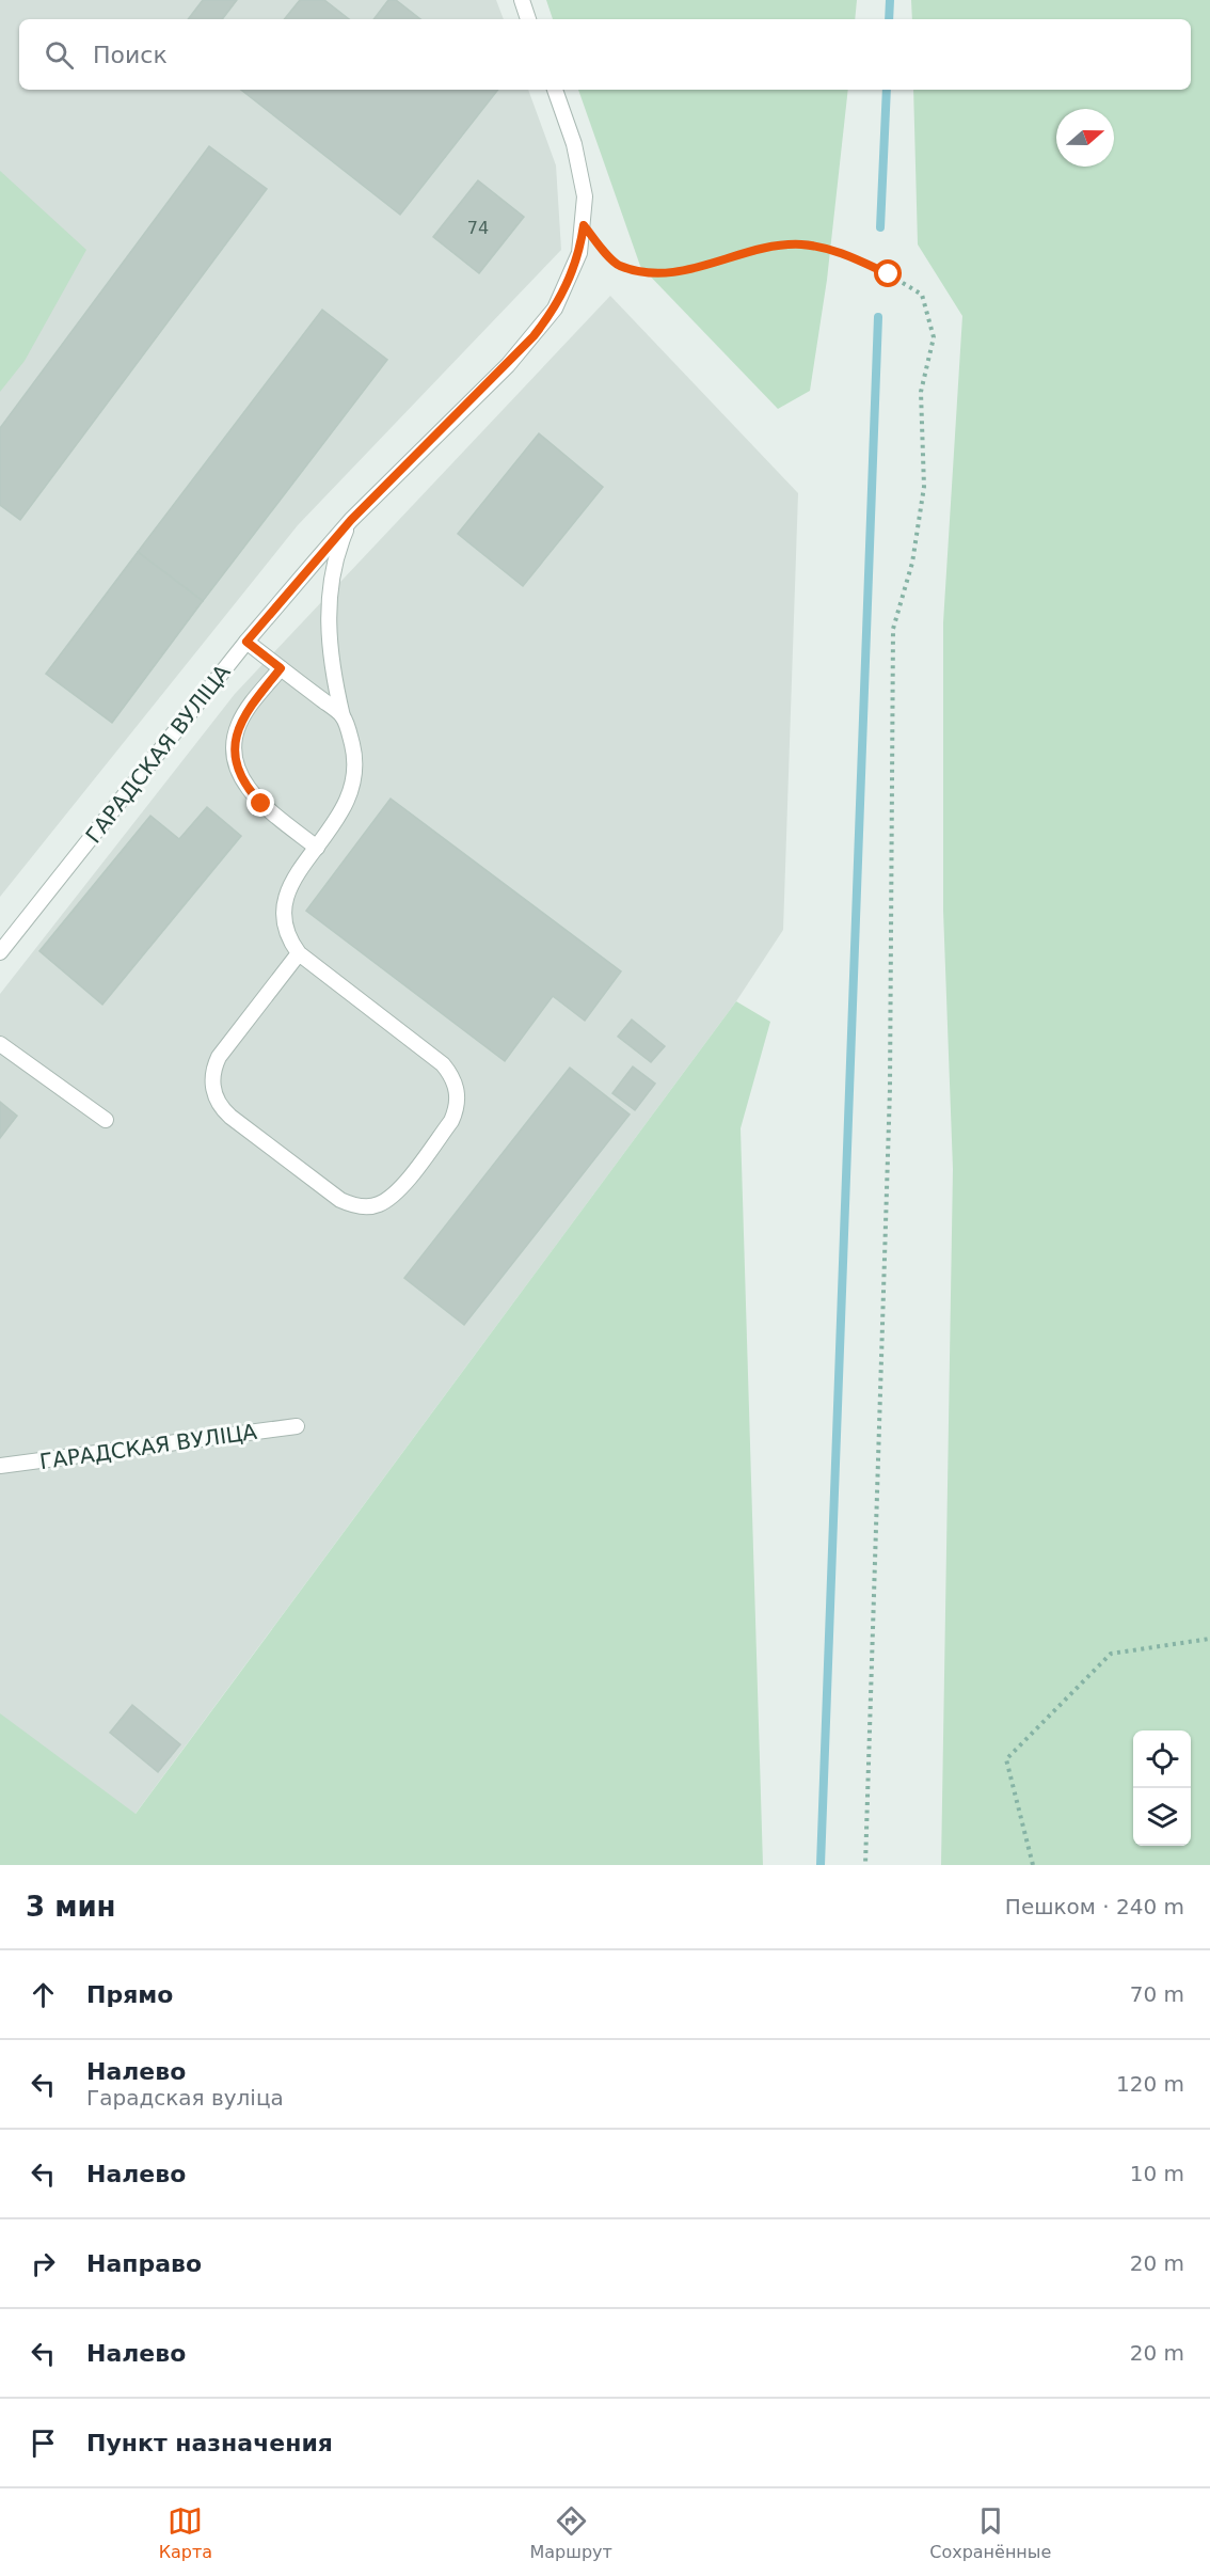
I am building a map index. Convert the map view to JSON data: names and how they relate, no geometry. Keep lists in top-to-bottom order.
{
  "streets": {
    "lane": ["ГАРАДСКАЯ ВУЛІЦА"]
  },
  "house_numbers": ["74"],
  "north": "right",
  "page": {
    "search": "Поиск",
    "heading": ["3 мин", "Пешком · 240 m"],
    "list": [
      ["Прямо", "70 m"],
      ["Налево", "Гарадская вуліца", "120 m"],
      ["Налево", "10 m"],
      ["Направо", "20 m"],
      ["Налево", "20 m"],
      "Пункт назначения"
    ],
    "nav": ["Карта", "Маршрут", "Сохранённые"]
  }
}
